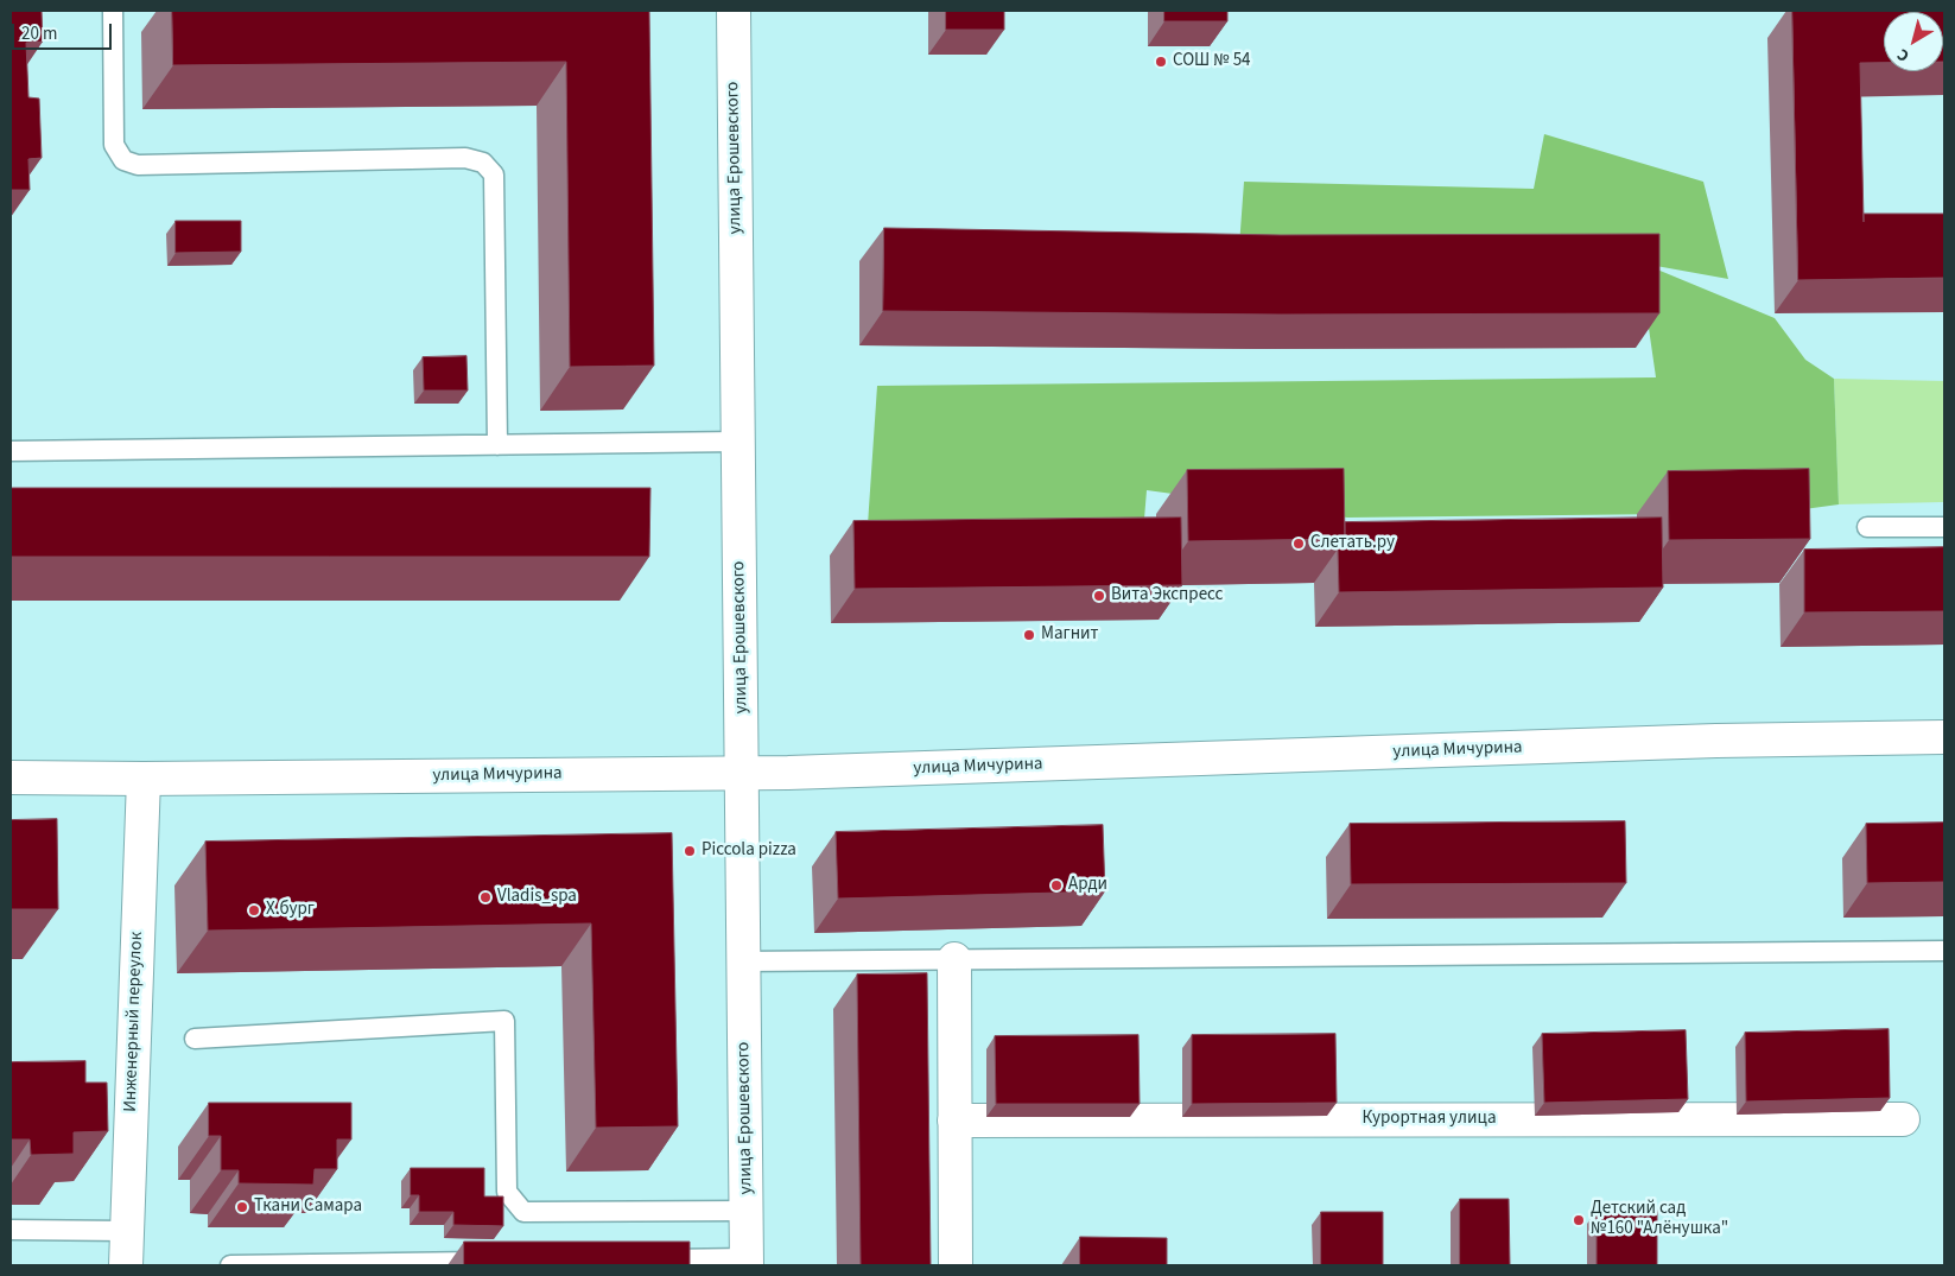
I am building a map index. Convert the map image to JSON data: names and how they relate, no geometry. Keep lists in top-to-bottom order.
{
  "streets": {
    "street": [
      "улица Ерошевского",
      "улица Мичурина",
      "Инженерный переулок",
      "Курортная улица"
    ]
  },
  "crossings": [
    ["улица Ерошевского", "улица Мичурина"],
    ["улица Мичурина", "Инженерный переулок"]
  ],
  "places": [
    "СОШ № 54",
    "Слетать.ру",
    "Вита Экспресс",
    "Магнит",
    "Piccola pizza",
    "Арди",
    "Vladis_spa",
    "Х.бург",
    "Ткани Самара",
    "Детский сад №160 \"Алёнушка\""
  ],
  "scale_bar": "20 m",
  "north": "bottom left"
}
